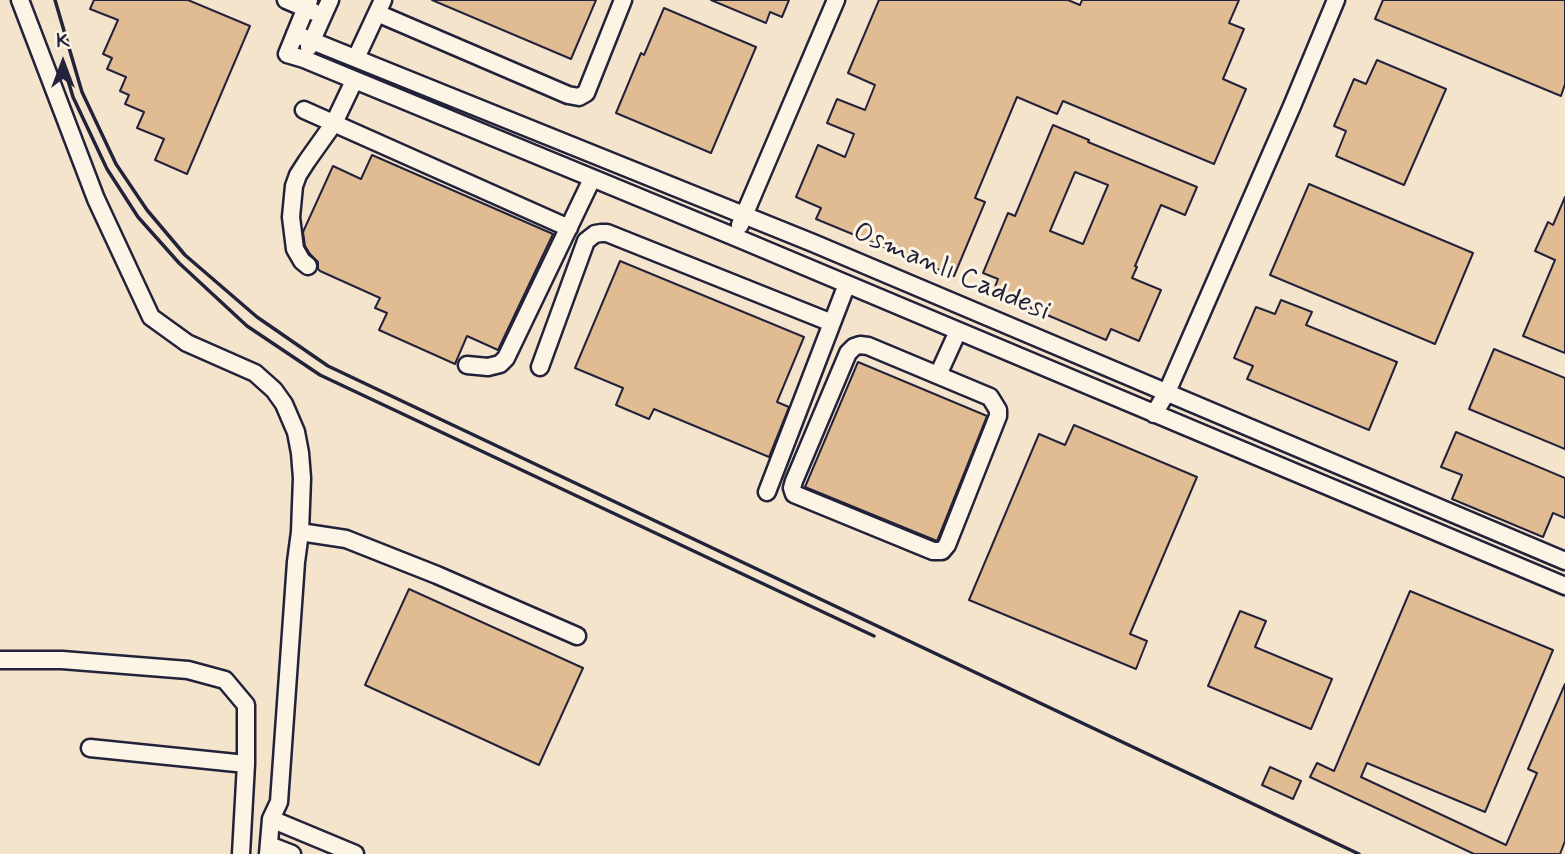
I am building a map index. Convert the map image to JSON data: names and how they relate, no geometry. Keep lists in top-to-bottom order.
{
  "streets": {
    "street": ["Osmanlı Caddesi"]
  },
  "north": "top"
}
